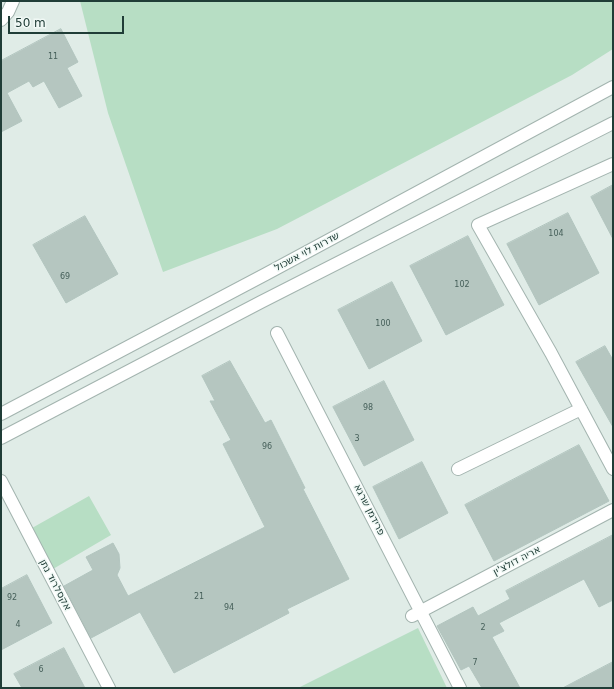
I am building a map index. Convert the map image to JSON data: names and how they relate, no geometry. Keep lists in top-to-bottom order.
{
  "streets": {
    "street": [
      "שדרות לוי אשכול",
      "פרידמן שרגא",
      "אריה דולצ'ין",
      "אקסלרוד נתן"
    ]
  },
  "crossings": [
    ["פרידמן שרגא", "אריה דולצ'ין"]
  ],
  "house_numbers": [
    "11",
    "104",
    "69",
    "102",
    "100",
    "98",
    "3",
    "96",
    "21",
    "92",
    "94",
    "4",
    "2",
    "7",
    "6"
  ],
  "scale_bar": "50 m"
}
